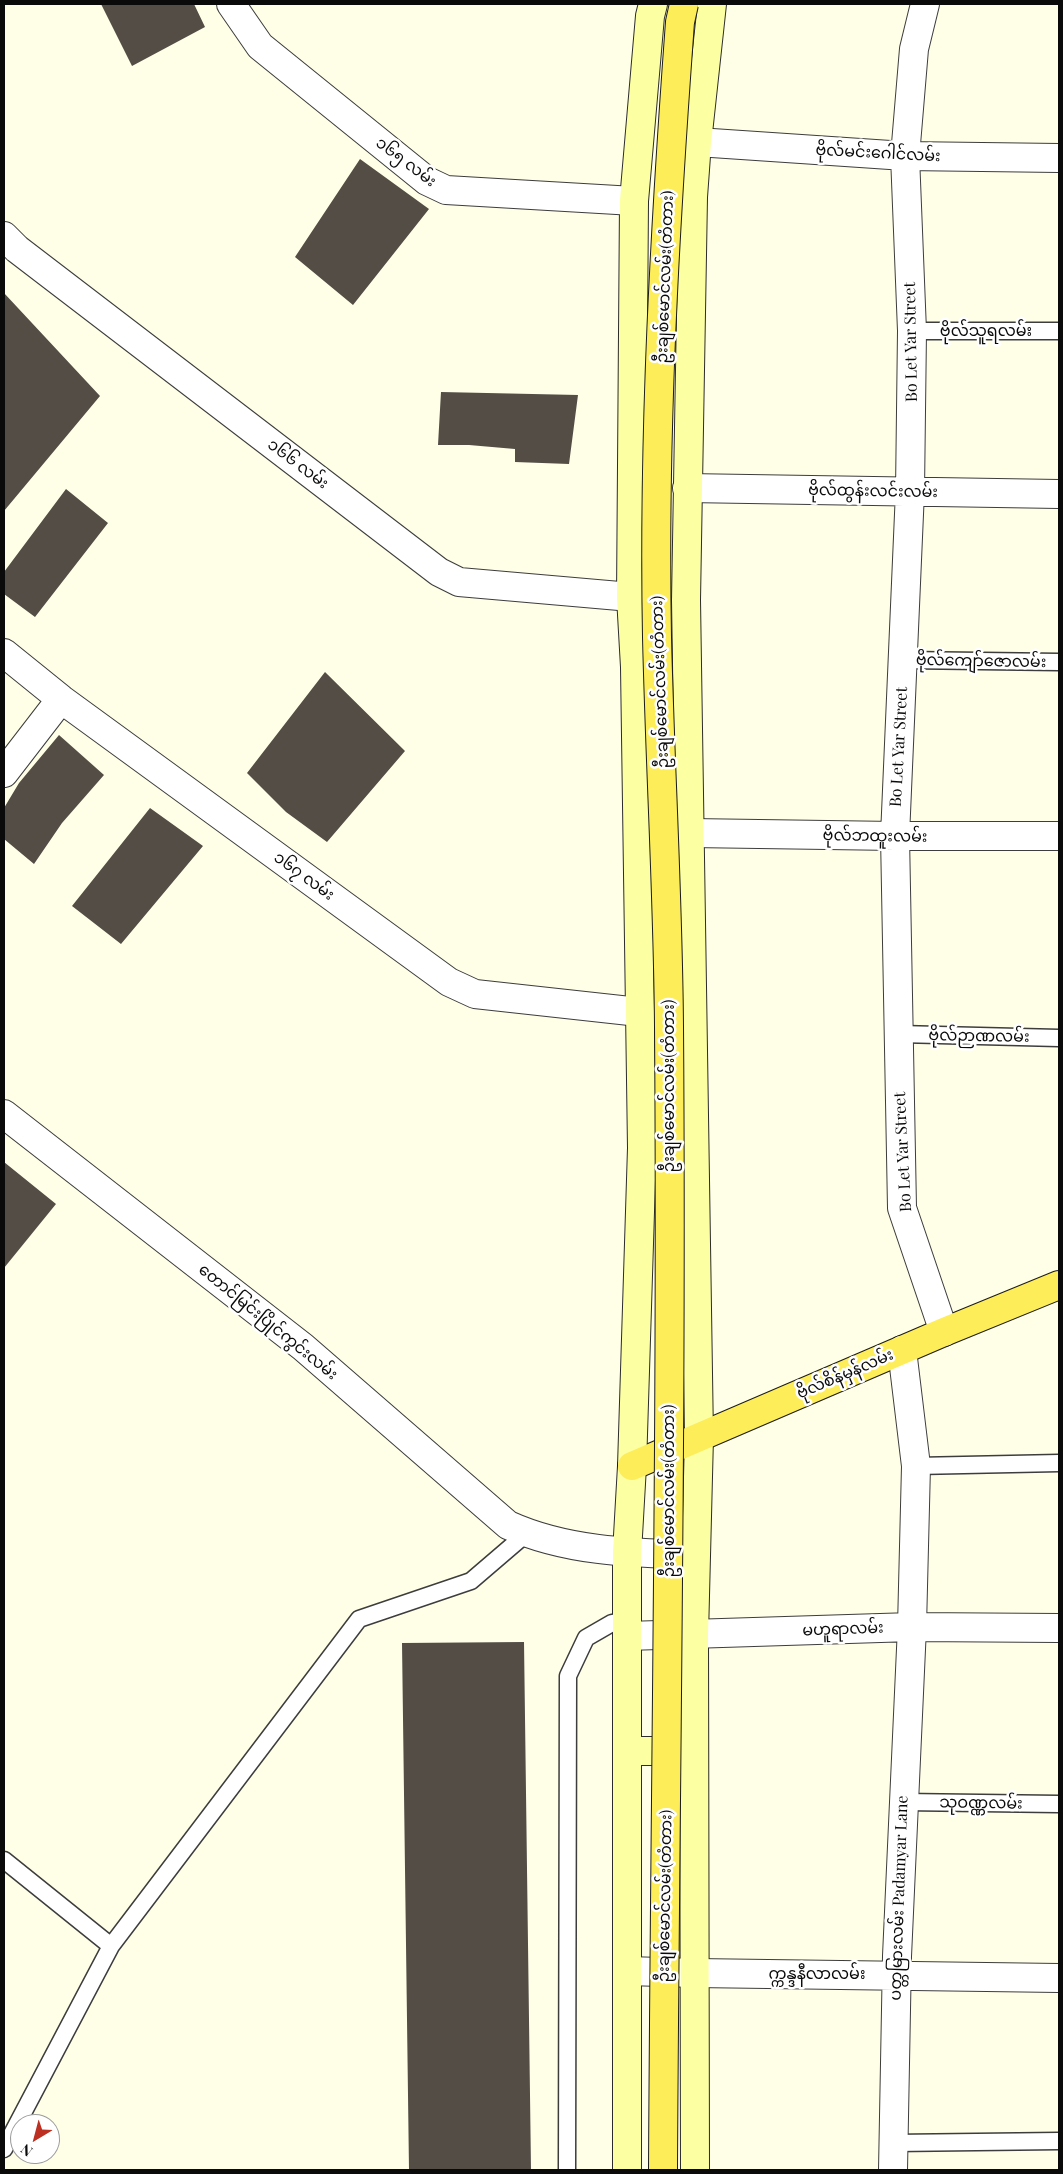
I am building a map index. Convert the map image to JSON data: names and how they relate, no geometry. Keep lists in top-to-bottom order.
{
  "streets": {
    "main road": ["ဦးချစ်မောင်လမ်း(တံတား)", "ဗိုလ်စိန်မှန်လမ်း"],
    "street": [
      "ဗိုလ်မင်းဂေါင်လမ်း",
      "၁၆၅ လမ်း",
      "Bo Let Yar Street",
      "၁၆၆ လမ်း",
      "ဗိုလ်ထွန်းလင်းလမ်း",
      "ဗိုလ်ဘထူးလမ်း",
      "၁၆၇ လမ်း",
      "တောင်မြင်းပြိုင်ကွင်းလမ်း",
      "မဟူရာလမ်း",
      "ပတ္တမြားလမ်း Padamyar Lane",
      "က္ကန္ဒနီလာလမ်း"
    ],
    "lane": [
      "ဗိုလ်သူရလမ်း",
      "ဗိုလ်ကျော်ဇောလမ်း",
      "ဗိုလ်ဉာဏလမ်း",
      "သုဝဏ္ဏလမ်း"
    ]
  },
  "crossings": [
    ["ဗိုလ်မင်းဂေါင်လမ်း", "Bo Let Yar Street"],
    ["ဗိုလ်သူရလမ်း", "Bo Let Yar Street"],
    ["Bo Let Yar Street", "ဗိုလ်ထွန်းလင်းလမ်း"],
    ["Bo Let Yar Street", "ဗိုလ်ကျော်ဇောလမ်း"],
    ["Bo Let Yar Street", "ဗိုလ်ဘထူးလမ်း"],
    ["Bo Let Yar Street", "ဗိုလ်ဉာဏလမ်း"],
    ["Bo Let Yar Street", "ဗိုလ်စိန်မှန်လမ်း"],
    ["ဗိုလ်စိန်မှန်လမ်း", "ပတ္တမြားလမ်း Padamyar Lane"],
    ["မဟူရာလမ်း", "ပတ္တမြားလမ်း Padamyar Lane"],
    ["သုဝဏ္ဏလမ်း", "ပတ္တမြားလမ်း Padamyar Lane"],
    ["ပတ္တမြားလမ်း Padamyar Lane", "က္ကန္ဒနီလာလမ်း"]
  ],
  "north": "bottom left"
}
